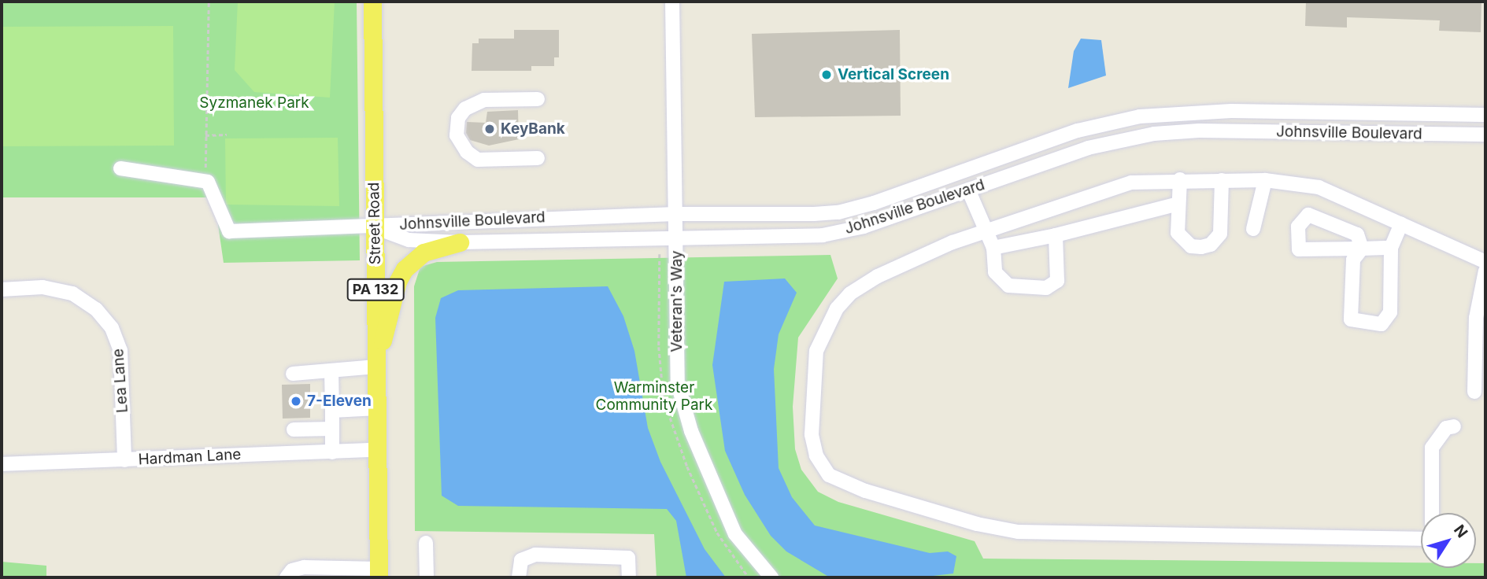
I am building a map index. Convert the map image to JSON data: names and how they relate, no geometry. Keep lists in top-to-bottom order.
{
  "streets": {
    "main road": ["Street Road", "PA 132"],
    "street": [
      "Johnsville Boulevard",
      "Veteran's Way",
      "Lea Lane",
      "Hardman Lane"
    ]
  },
  "crossings": [
    ["Johnsville Boulevard", "Street Road"],
    ["Johnsville Boulevard", "Veteran's Way"],
    ["Street Road", "Hardman Lane"],
    ["Lea Lane", "Hardman Lane"]
  ],
  "parks": ["Syzmanek Park", "Warminster Community Park"],
  "places": ["Vertical Screen", "KeyBank", "7-Eleven"],
  "north": "top right"
}
